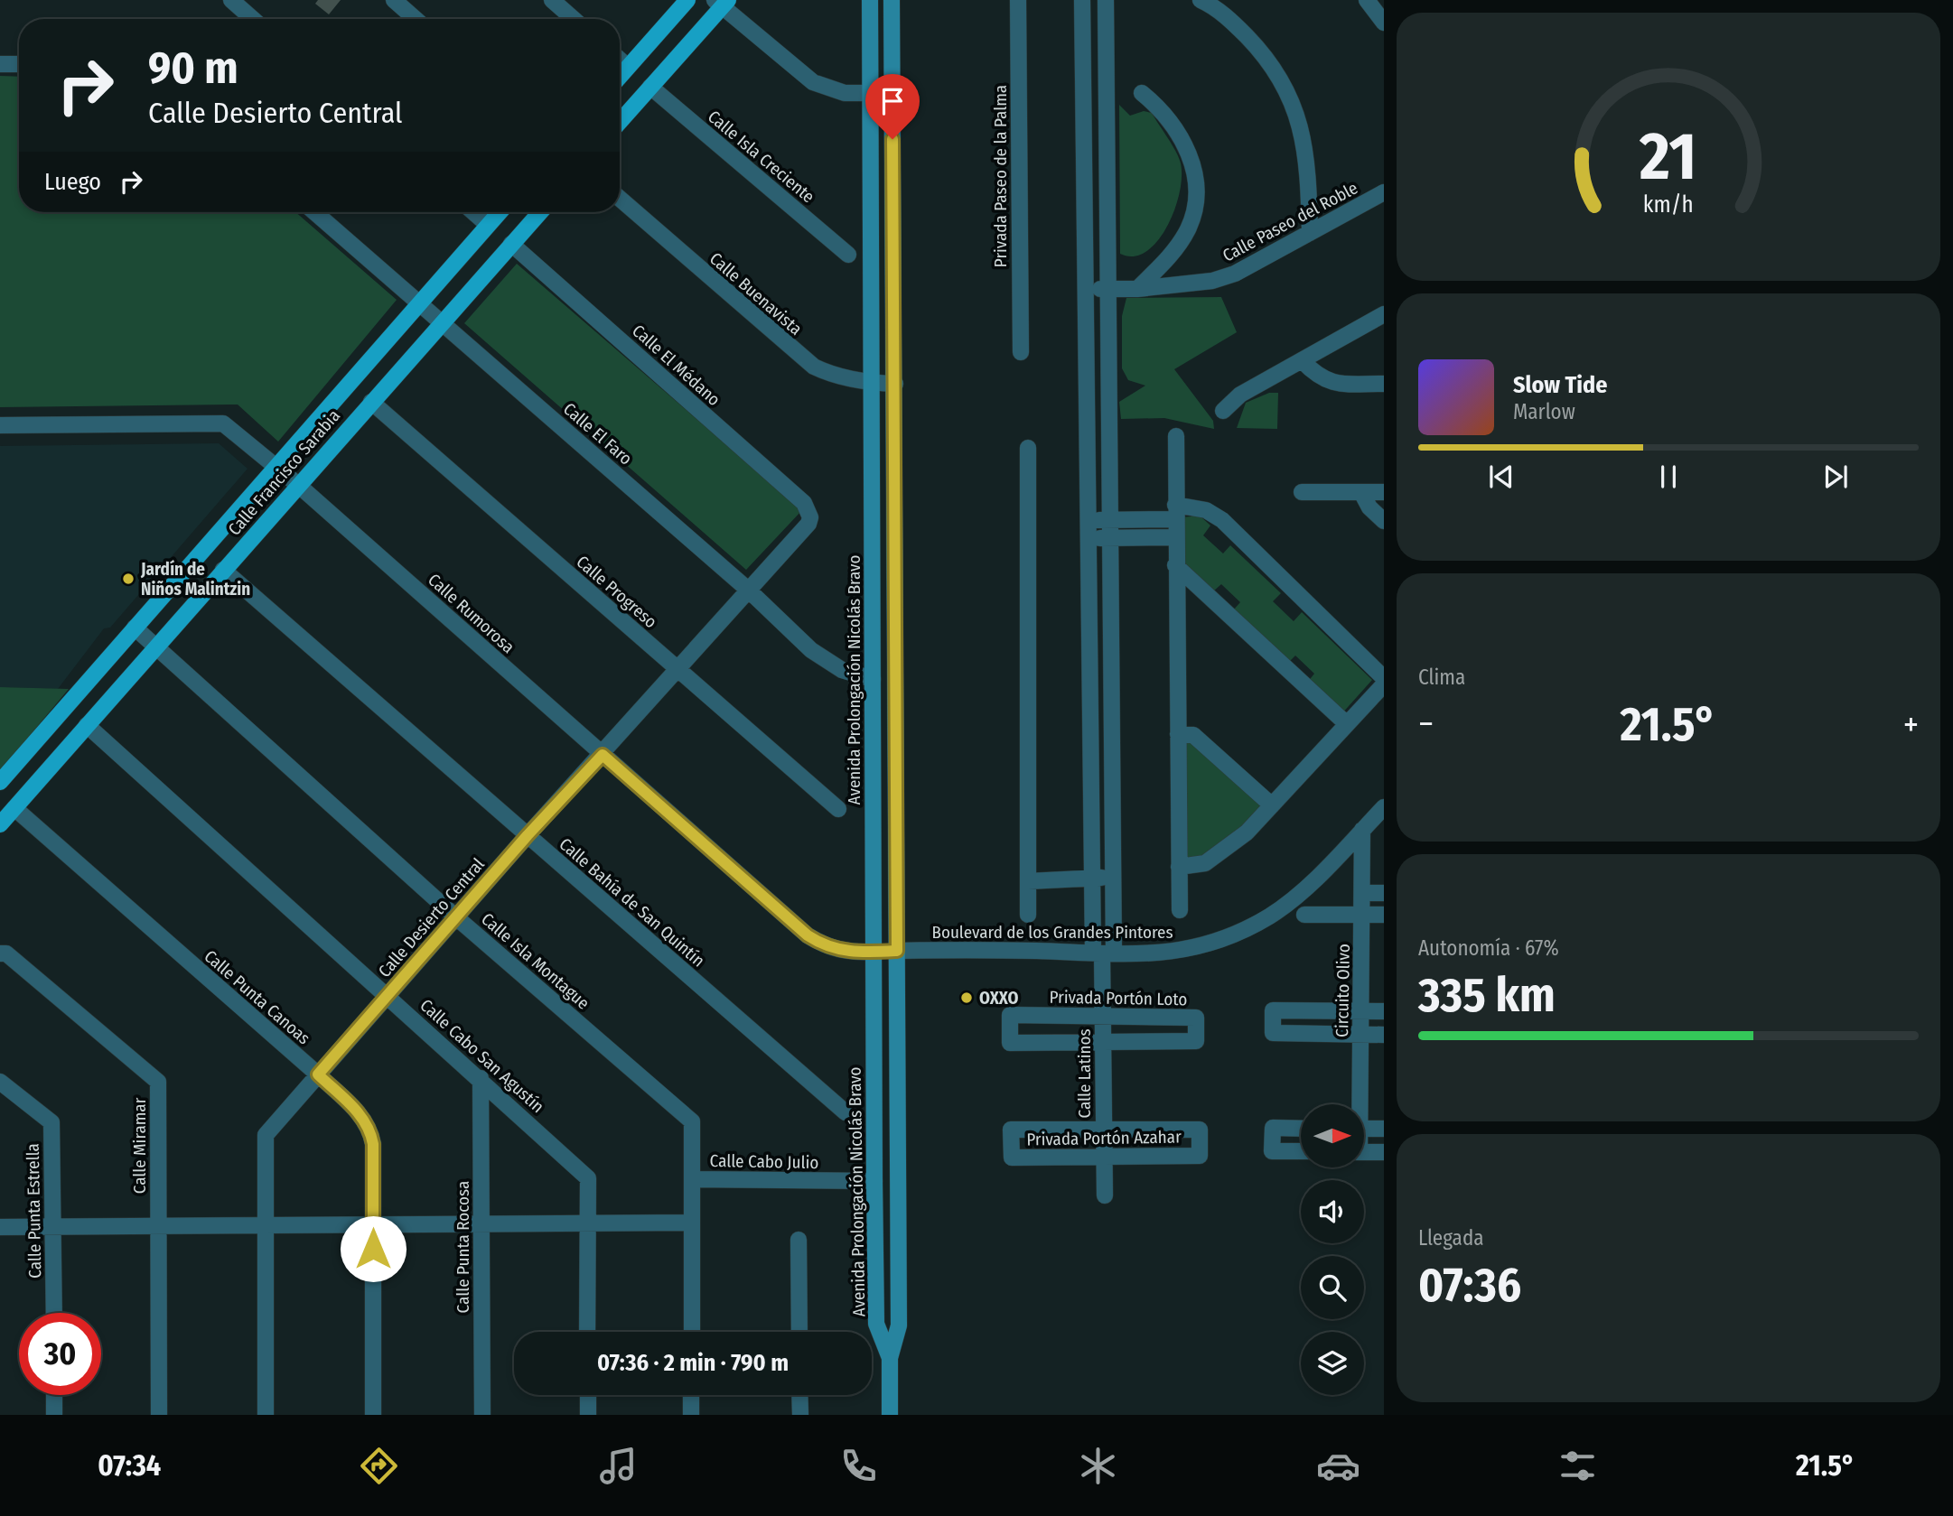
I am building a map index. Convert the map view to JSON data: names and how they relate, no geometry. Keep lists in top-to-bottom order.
{
  "streets": {
    "main road": ["Calle Francisco Sarabia", "Avenida Prolongación Nicolás Bravo"],
    "street": [
      "Calle Isla Creciente",
      "Privada Paseo de la Palma",
      "Calle Paseo del Roble",
      "Calle Buenavista",
      "Calle El Médano",
      "Calle El Faro",
      "Calle Progreso",
      "Calle Rumorosa",
      "Calle Bahía de San Quintín",
      "Calle Desierto Central",
      "Boulevard de los Grandes Pintores",
      "Calle Isla Montague",
      "Circuito Olivo",
      "Calle Punta Canoas",
      "Privada Portón Loto",
      "Calle Cabo San Agustín",
      "Calle Latinos",
      "Privada Portón Azahar",
      "Calle Miramar",
      "Calle Cabo Julio",
      "Calle Punta Estrella",
      "Calle Punta Rocosa"
    ]
  },
  "crossings": [
    ["Calle Buenavista", "Avenida Prolongación Nicolás Bravo"],
    ["Calle El Médano", "Calle Francisco Sarabia"],
    ["Calle El Médano", "Calle Desierto Central"],
    ["Calle El Faro", "Calle Francisco Sarabia"],
    ["Calle El Faro", "Avenida Prolongación Nicolás Bravo"],
    ["Calle El Faro", "Calle Desierto Central"],
    ["Calle Francisco Sarabia", "Calle Progreso"],
    ["Calle Francisco Sarabia", "Calle Rumorosa"],
    ["Calle Francisco Sarabia", "Calle Bahía de San Quintín"],
    ["Calle Francisco Sarabia", "Calle Isla Montague"],
    ["Calle Francisco Sarabia", "Calle Punta Canoas"],
    ["Calle Francisco Sarabia", "Calle Cabo San Agustín"],
    ["Calle Progreso", "Calle Desierto Central"],
    ["Calle Rumorosa", "Avenida Prolongación Nicolás Bravo"],
    ["Calle Rumorosa", "Calle Desierto Central"],
    ["Avenida Prolongación Nicolás Bravo", "Boulevard de los Grandes Pintores"],
    ["Avenida Prolongación Nicolás Bravo", "Calle Cabo Julio"],
    ["Calle Bahía de San Quintín", "Calle Desierto Central"],
    ["Calle Desierto Central", "Calle Isla Montague"],
    ["Calle Desierto Central", "Calle Punta Canoas"],
    ["Calle Desierto Central", "Calle Cabo San Agustín"],
    ["Boulevard de los Grandes Pintores", "Circuito Olivo"],
    ["Boulevard de los Grandes Pintores", "Calle Latinos"],
    ["Calle Isla Montague", "Calle Cabo Julio"],
    ["Privada Portón Loto", "Calle Latinos"],
    ["Calle Cabo San Agustín", "Calle Punta Rocosa"],
    ["Calle Latinos", "Privada Portón Azahar"]
  ],
  "places": ["Jardín de Niños Malintzin", "OXXO"],
  "north": "right",
  "page": {
    "turn": ["90 m", "Calle Desierto Central"],
    "then": "Luego",
    "song": ["Slow Tide", "Marlow"],
    "tile": [
      "Clima",
      ["Autonomía · 67%", "335 km"],
      ["Llegada", "07:36"]
    ],
    "heat": ["−", "21.5°", "+"],
    "limit": "30",
    "trip": "07:36 · 2 min · 790 m",
    "tabs": ["07:34", "21.5°"],
    "gauge": ["21", "km/h"]
  }
}
